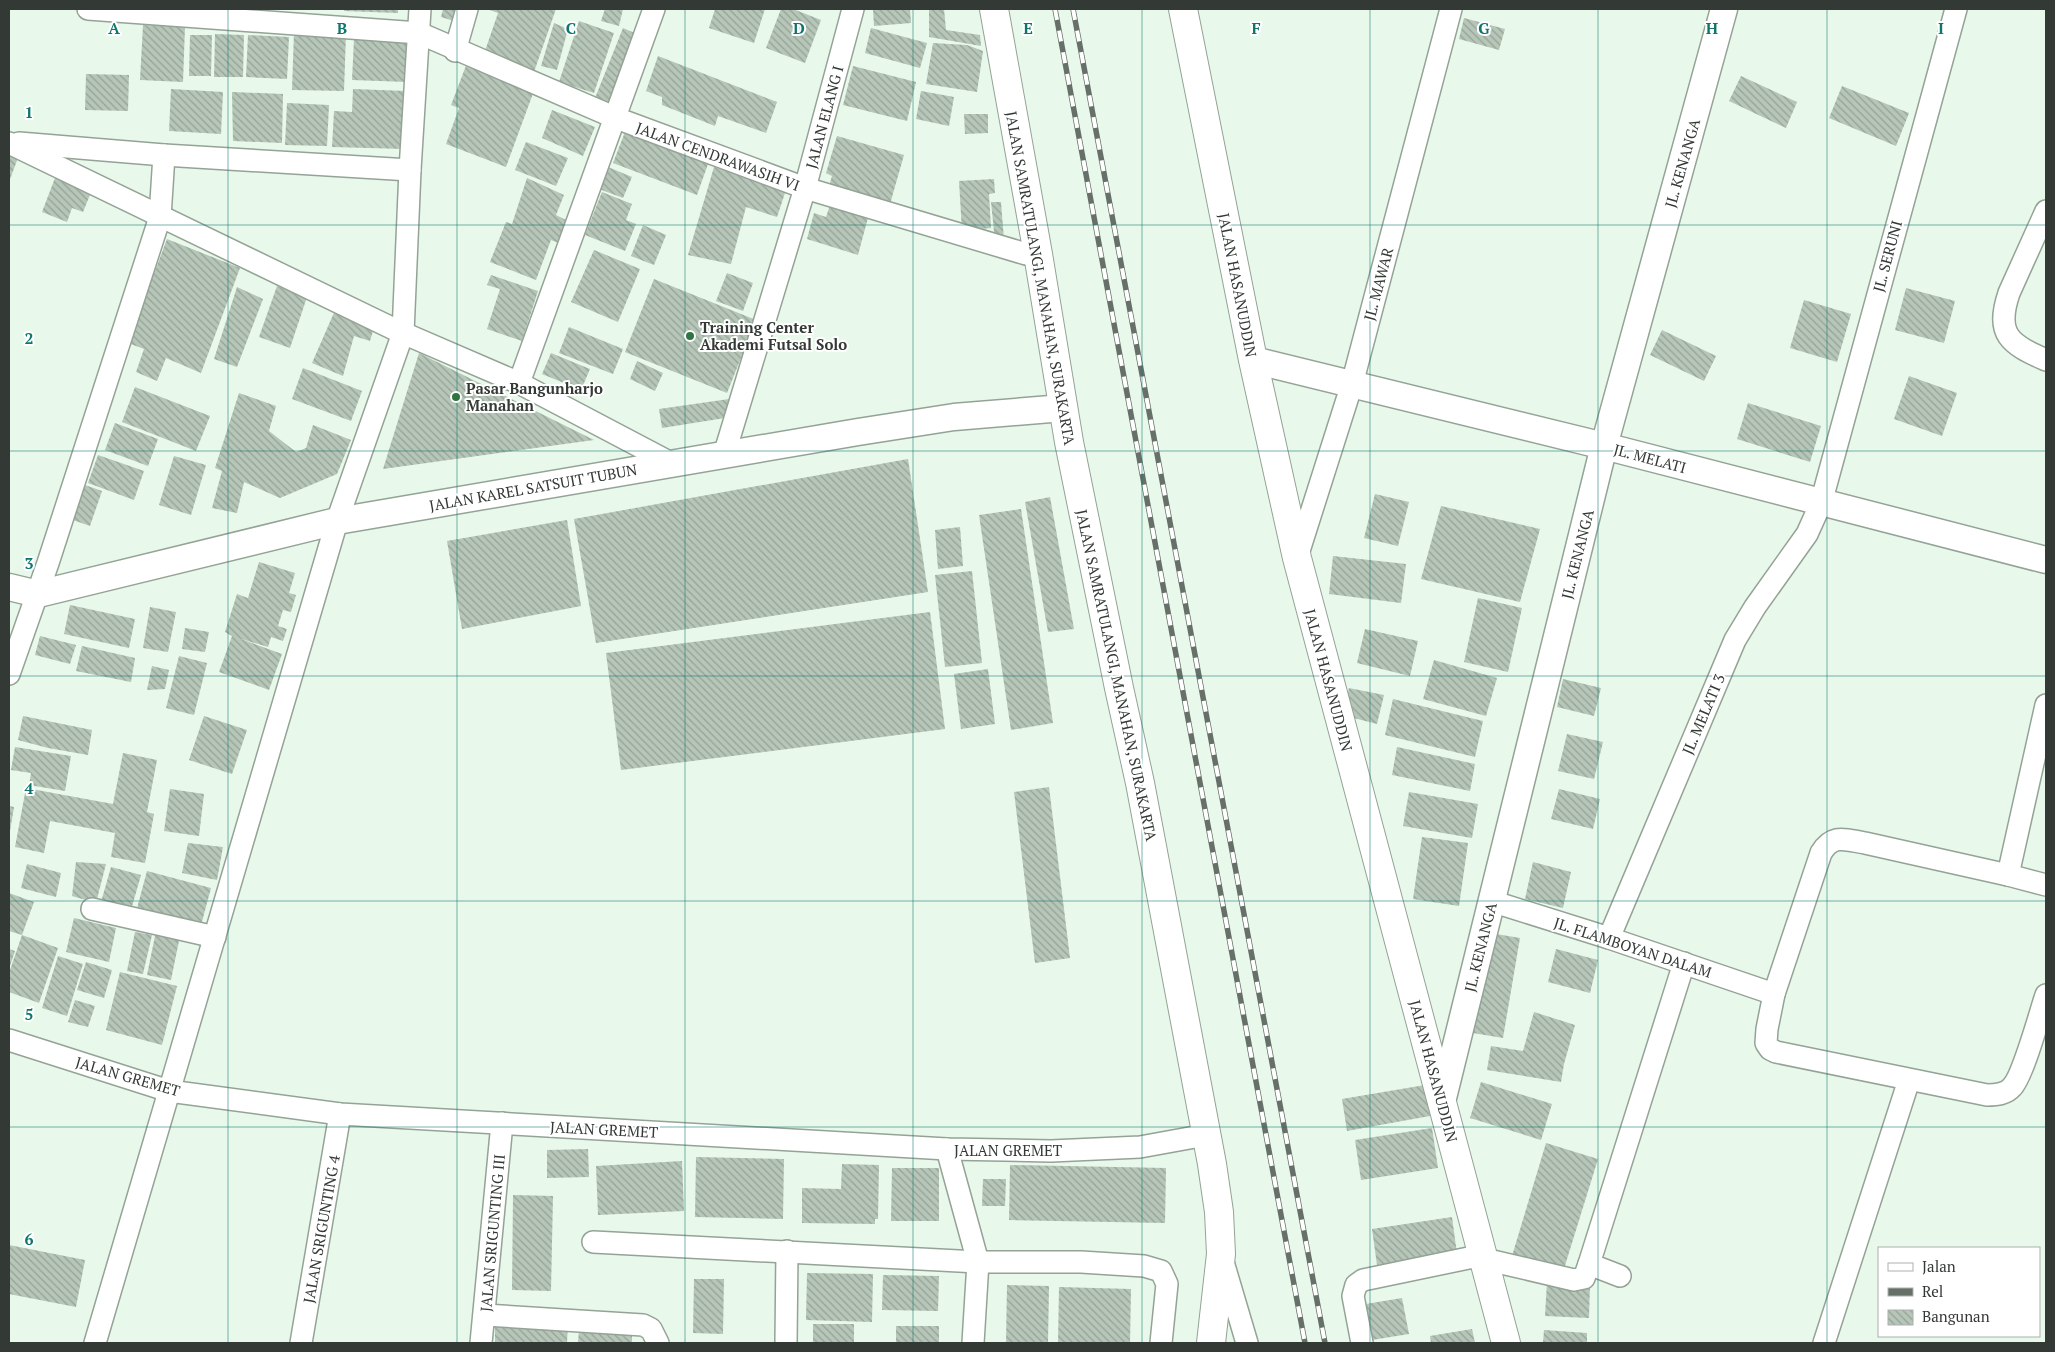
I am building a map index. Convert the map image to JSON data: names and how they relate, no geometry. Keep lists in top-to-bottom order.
{
  "streets": {
    "main road": ["JALAN SAMRATULANGI, MANAHAN, SURAKARTA", "JALAN HASANUDDIN"],
    "street": [
      "JALAN ELANG I",
      "JALAN CENDRAWASIH VI",
      "JL. KENANGA",
      "JL. SERUNI",
      "JL. MAWAR",
      "JL. MELATI",
      "JALAN KAREL SATSUIT TUBUN",
      "JL. MELATI 3",
      "JL. FLAMBOYAN DALAM",
      "JALAN GREMET",
      "JALAN SRIGUNTING 4",
      "JALAN SRIGUNTING III"
    ]
  },
  "crossings": [
    ["JALAN ELANG I", "JALAN CENDRAWASIH VI"],
    ["JALAN ELANG I", "JALAN KAREL SATSUIT TUBUN"],
    ["JL. KENANGA", "JALAN HASANUDDIN"],
    ["JL. KENANGA", "JL. MELATI"],
    ["JL. KENANGA", "JL. FLAMBOYAN DALAM"],
    ["JL. SERUNI", "JL. MELATI"],
    ["JL. SERUNI", "JL. MELATI 3"],
    ["JALAN SAMRATULANGI, MANAHAN, SURAKARTA", "JALAN KAREL SATSUIT TUBUN"],
    ["JALAN SAMRATULANGI, MANAHAN, SURAKARTA", "JALAN GREMET"],
    ["JL. MAWAR", "JALAN HASANUDDIN"],
    ["JL. MAWAR", "JL. MELATI"],
    ["JALAN HASANUDDIN", "JL. MELATI"],
    ["JL. MELATI", "JL. MELATI 3"],
    ["JL. MELATI 3", "JL. FLAMBOYAN DALAM"],
    ["JALAN GREMET", "JALAN SRIGUNTING 4"],
    ["JALAN GREMET", "JALAN SRIGUNTING III"]
  ],
  "places": ["Training Center Akademi Futsal Solo", "Pasar Bangunharjo Manahan"],
  "legend": ["Jalan", "Rel", "Bangunan"],
  "grid": {
    "columns": [
      "A",
      "B",
      "C",
      "D",
      "E",
      "F",
      "G",
      "H",
      "I"
    ],
    "rows": [
      "1",
      "2",
      "3",
      "4",
      "5",
      "6"
    ]
  }
}
